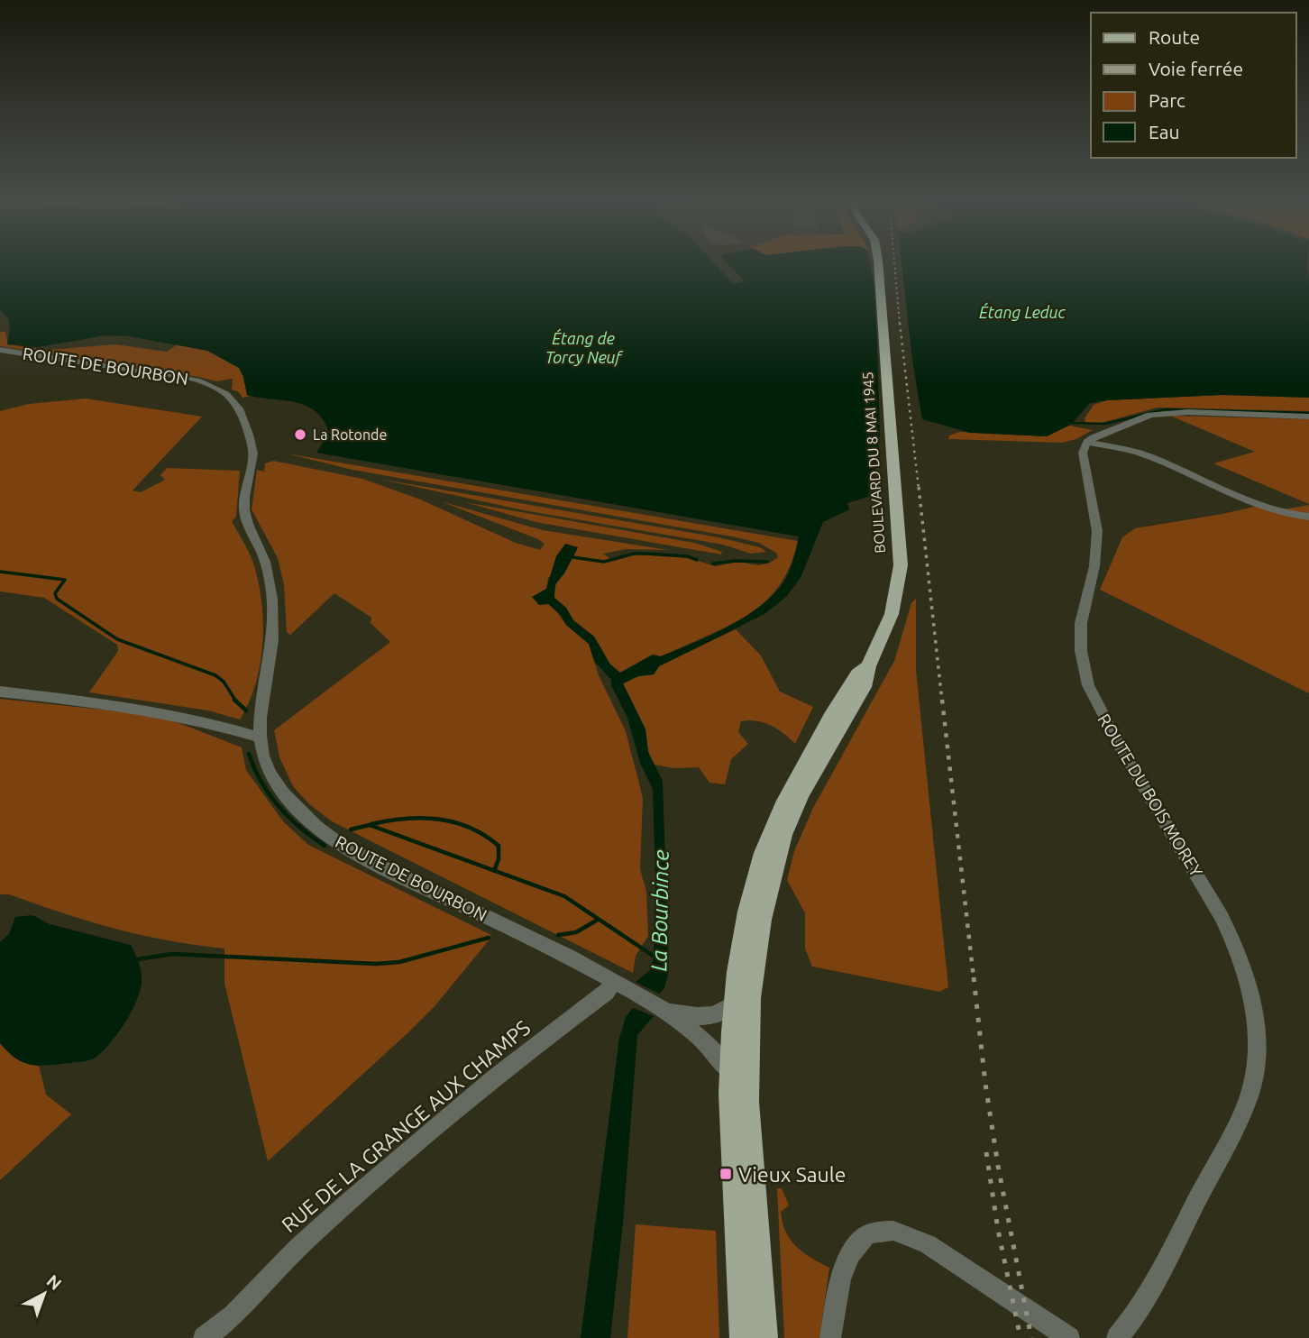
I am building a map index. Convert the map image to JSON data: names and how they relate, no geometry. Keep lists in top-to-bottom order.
{
  "streets": {
    "main road": ["BOULEVARD DU 8 MAI 1945"],
    "street": ["ROUTE DE BOURBON", "ROUTE DU BOIS MOREY", "RUE DE LA GRANGE AUX CHAMPS"]
  },
  "crossings": [
    ["ROUTE DE BOURBON", "BOULEVARD DU 8 MAI 1945"],
    ["ROUTE DE BOURBON", "RUE DE LA GRANGE AUX CHAMPS"]
  ],
  "water": ["Étang Leduc", "Étang de Torcy Neuf", "La Bourbince"],
  "places": {
    "other": ["La Rotonde"],
    "transit": ["Vieux Saule"]
  },
  "legend": [
    "Route",
    "Voie ferrée",
    "Parc",
    "Eau"
  ],
  "north": "top right"
}
